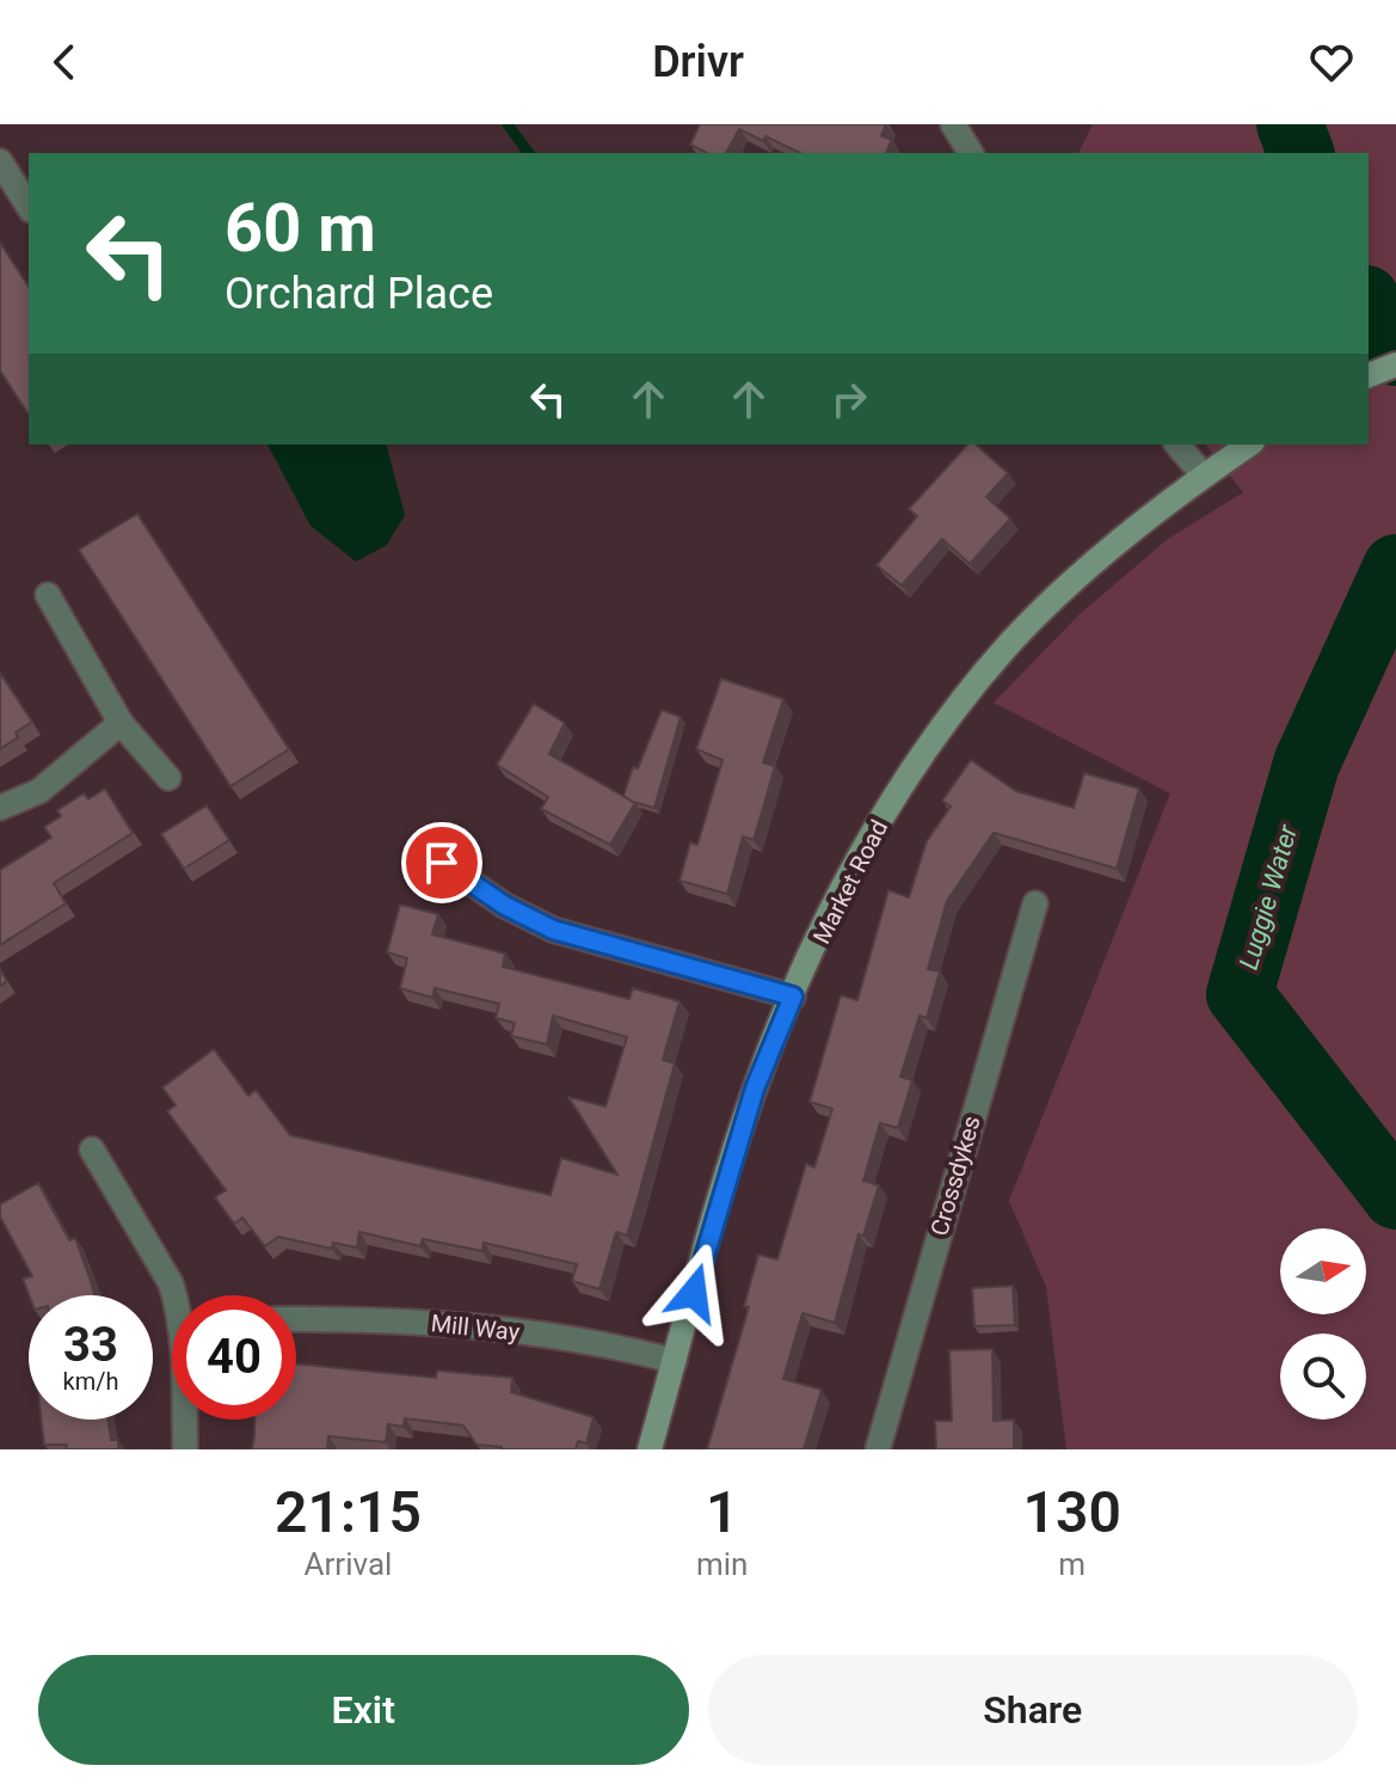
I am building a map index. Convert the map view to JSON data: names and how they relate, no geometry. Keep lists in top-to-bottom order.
{
  "streets": {
    "street": ["Market Road", "Crossdykes", "Mill Way"]
  },
  "crossings": [
    ["Market Road", "Mill Way"]
  ],
  "water": ["Luggie Water"],
  "north": "right",
  "page": {
    "header": "Drivr",
    "turn": ["60 m", "Orchard Place"],
    "speed": "33 km/h",
    "limit": "40",
    "eta": [
      "21:15",
      "Arrival",
      "1",
      "min",
      "130",
      "m"
    ],
    "buttons": ["Exit", "Share"]
  }
}
